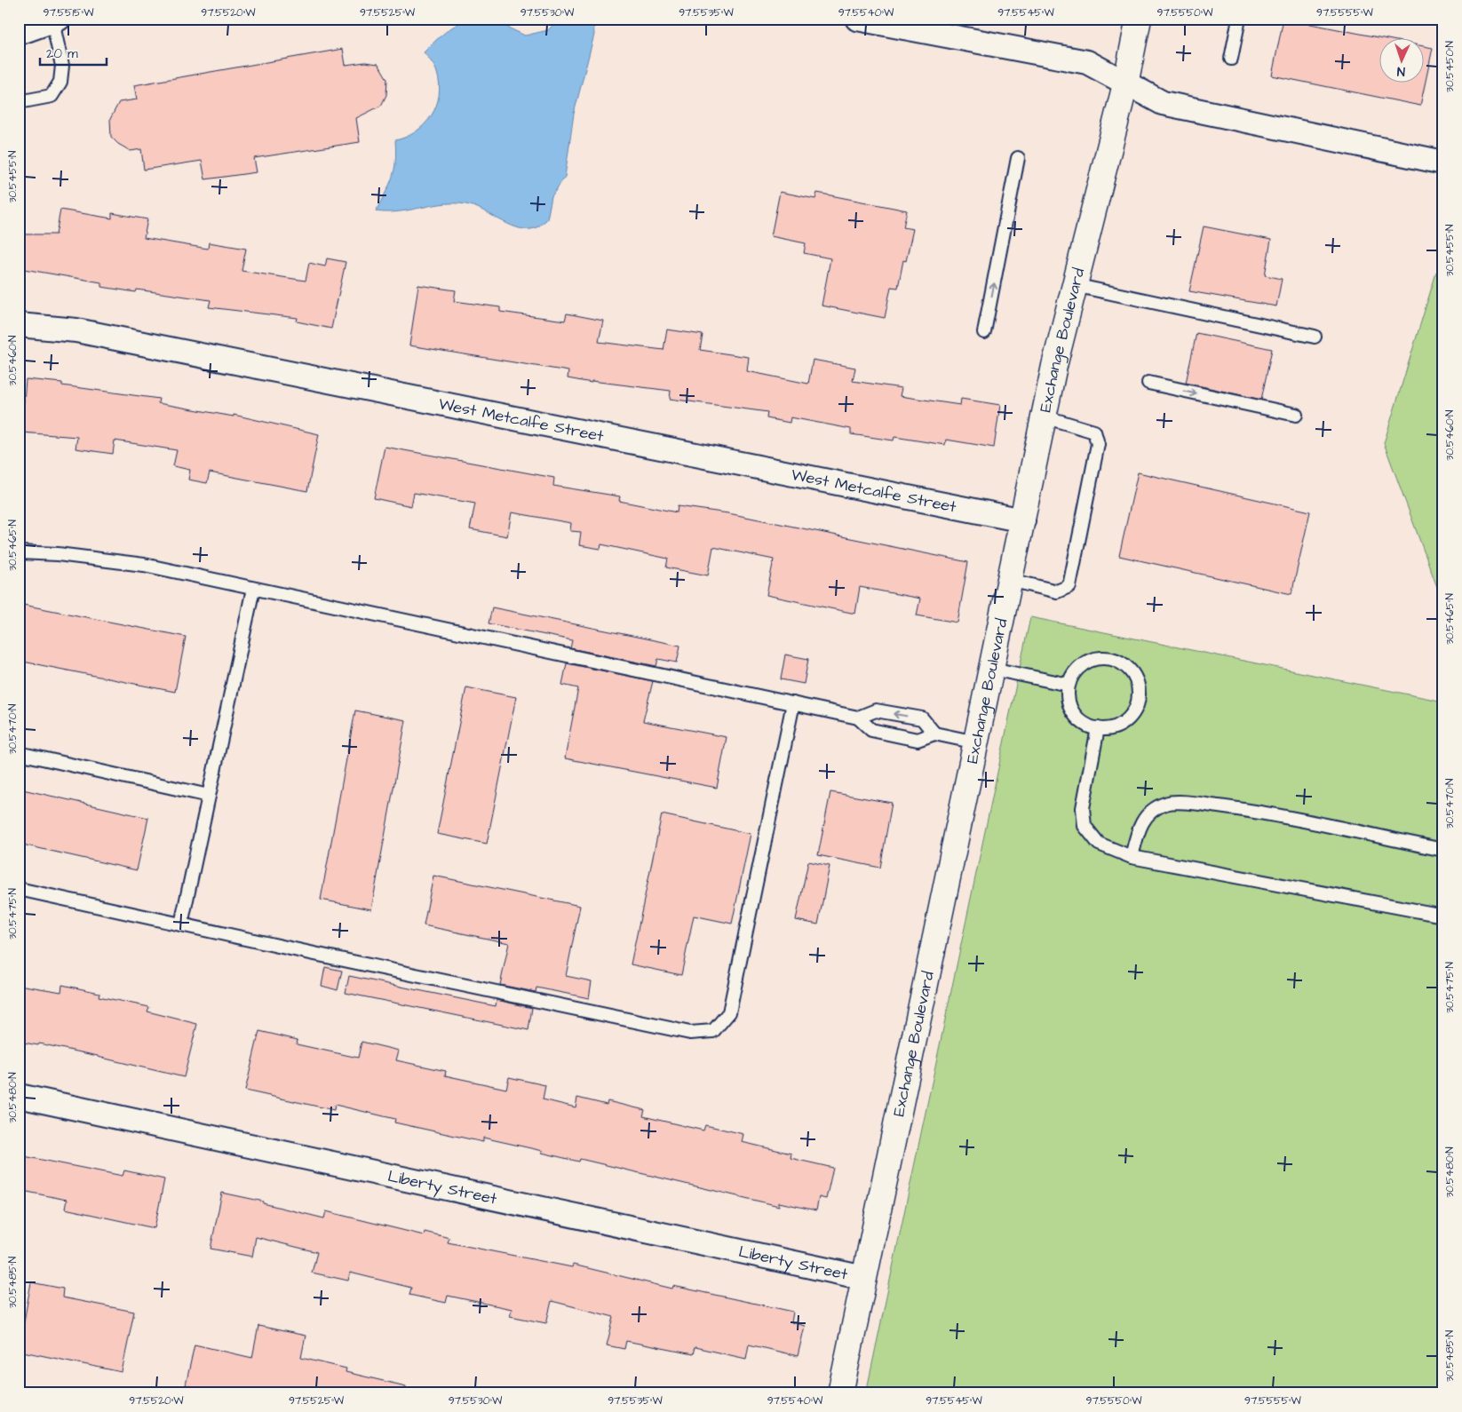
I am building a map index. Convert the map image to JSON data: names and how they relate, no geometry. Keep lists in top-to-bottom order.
{
  "streets": {
    "street": ["Exchange Boulevard", "West Metcalfe Street", "Liberty Street"]
  },
  "crossings": [
    ["Exchange Boulevard", "West Metcalfe Street"],
    ["Exchange Boulevard", "Liberty Street"]
  ],
  "scale_bar": "20 m",
  "north": "bottom",
  "coordinates": [
    "97.5515°W",
    "97.5520°W",
    "97.5525°W",
    "97.5530°W",
    "97.5535°W",
    "97.5540°W",
    "97.5545°W",
    "97.5550°W",
    "97.5555°W",
    "30.5450°N",
    "30.5455°N",
    "30.5460°N",
    "30.5465°N",
    "30.5470°N",
    "30.5475°N",
    "30.5480°N",
    "30.5485°N"
  ]
}
